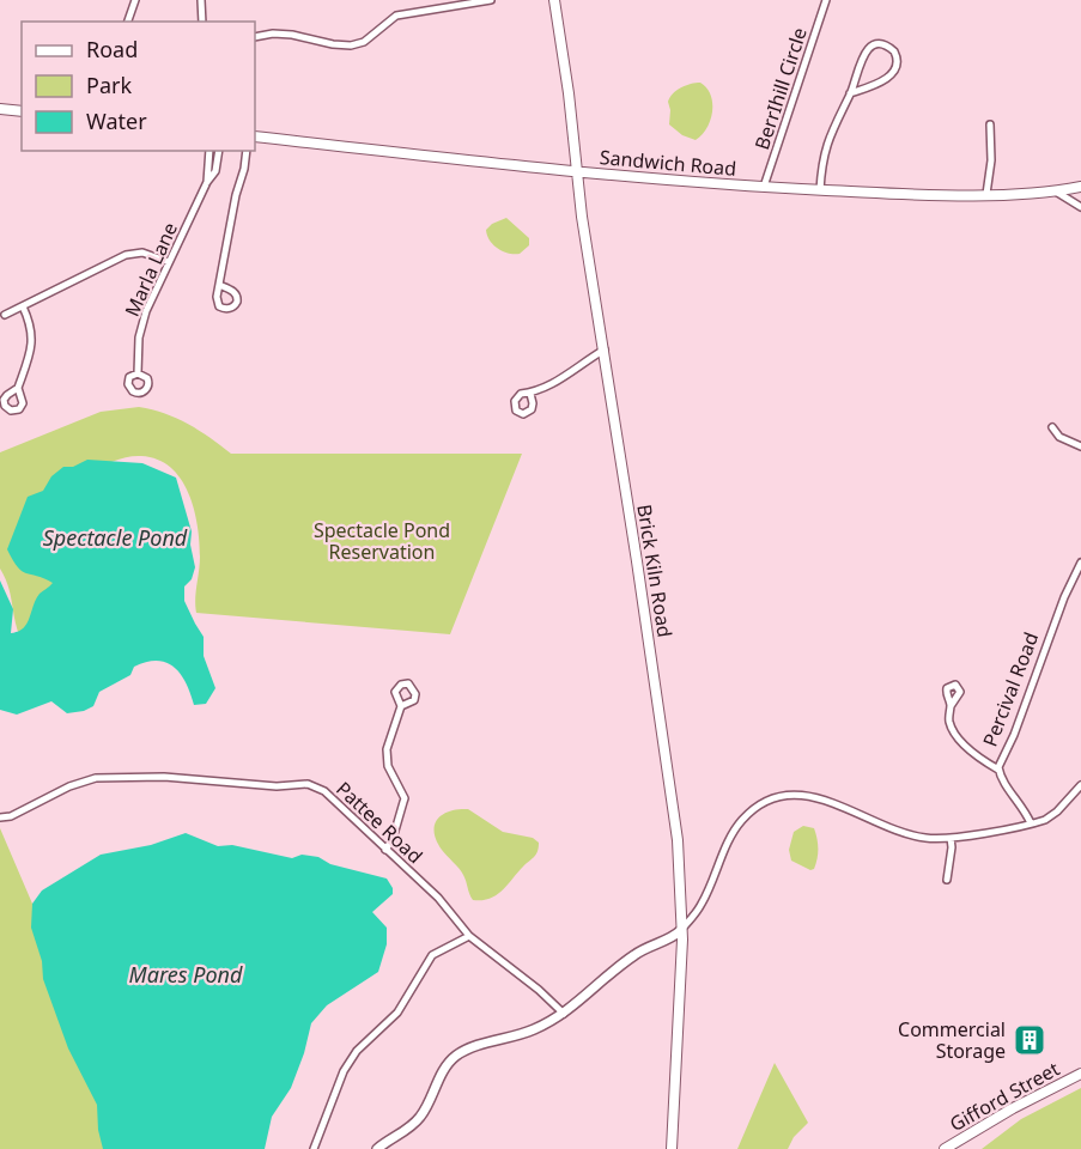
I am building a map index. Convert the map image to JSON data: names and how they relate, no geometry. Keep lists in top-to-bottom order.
{
  "streets": {
    "main road": ["Sandwich Road", "Brick Kiln Road", "Gifford Street"],
    "street": [
      "BerrIhill Circle",
      "Marla Lane",
      "Percival Road",
      "Pattee Road"
    ]
  },
  "crossings": [
    ["BerrIhill Circle", "Sandwich Road"],
    ["Sandwich Road", "Brick Kiln Road"]
  ],
  "water": ["Spectacle Pond", "Mares Pond"],
  "parks": ["Spectacle Pond Reservation"],
  "places": {
    "building": ["Commercial Storage"]
  },
  "legend": ["Road", "Park", "Water"]
}
